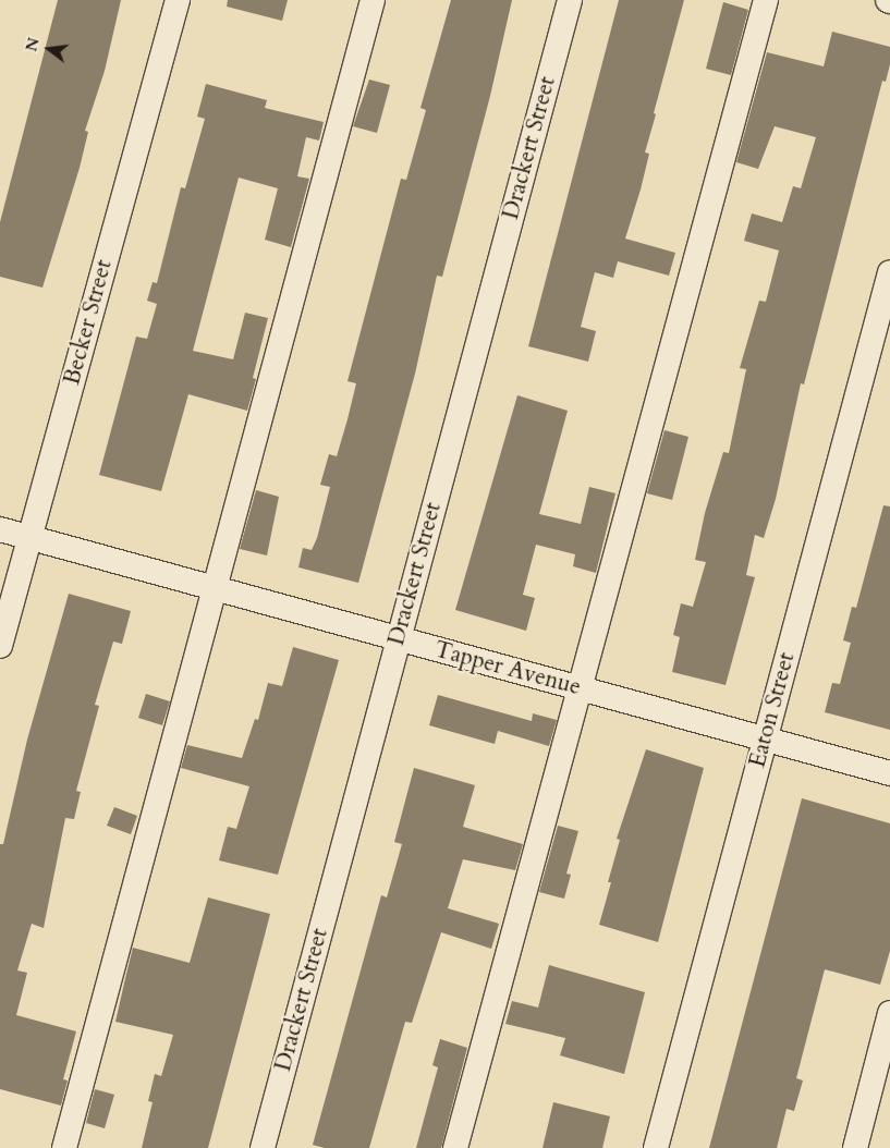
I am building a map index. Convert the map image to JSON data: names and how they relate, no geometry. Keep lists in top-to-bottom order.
{
  "streets": {
    "street": [
      "Drackert Street",
      "Becker Street",
      "Tapper Avenue",
      "Eaton Street"
    ]
  },
  "crossings": [
    ["Drackert Street", "Tapper Avenue"],
    ["Becker Street", "Tapper Avenue"],
    ["Tapper Avenue", "Eaton Street"]
  ],
  "north": "left"
}
